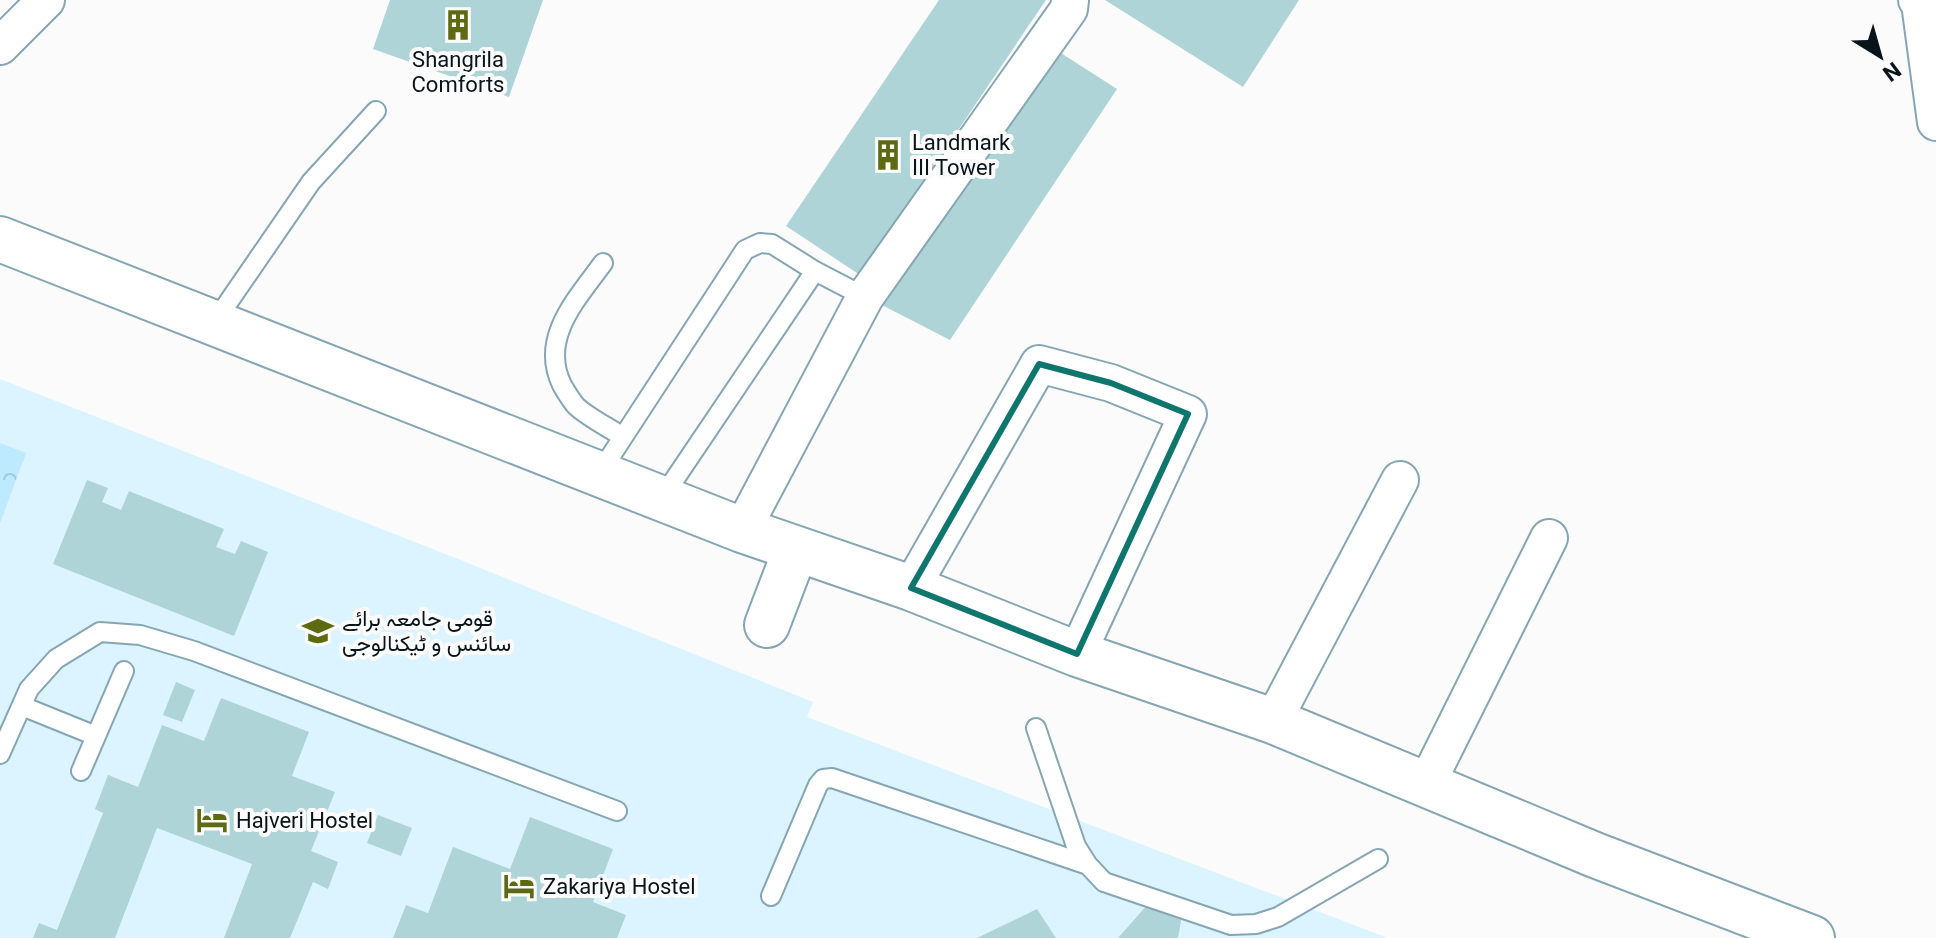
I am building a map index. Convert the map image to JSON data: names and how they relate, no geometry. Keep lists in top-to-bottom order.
{
  "places": {
    "building": ["Shangrila Comforts", "Landmark III Tower"],
    "school or university": ["قومی جامعہ برائے سائنس و ٹیکنالوجی"],
    "hotel": ["Hajveri Hostel", "Zakariya Hostel"]
  },
  "north": "bottom right"
}
